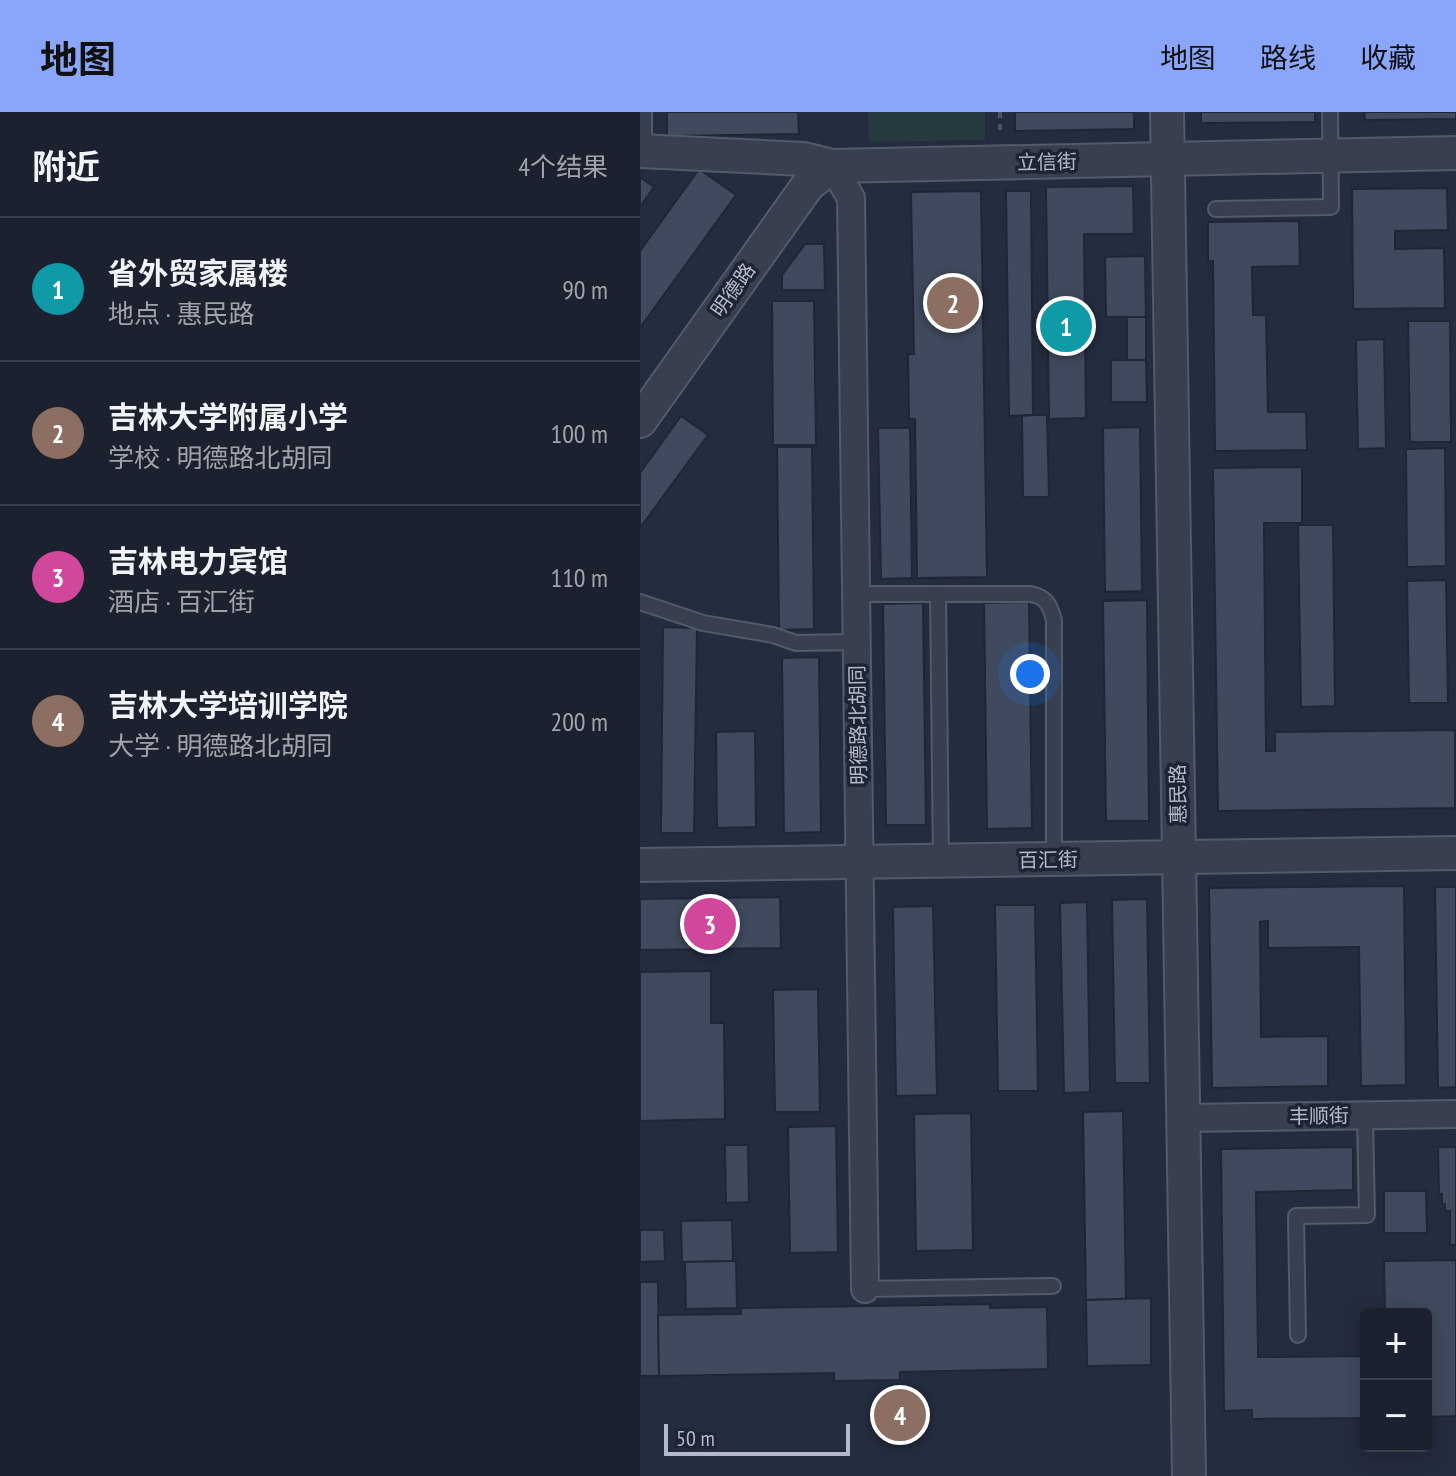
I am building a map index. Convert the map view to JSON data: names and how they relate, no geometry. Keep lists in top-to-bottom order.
{
  "streets": {
    "street": [
      "立信街",
      "明德路",
      "明德路北胡同",
      "惠民路",
      "百汇街",
      "丰顺街"
    ]
  },
  "crossings": [
    ["立信街", "明德路"],
    ["立信街", "明德路北胡同"],
    ["立信街", "惠民路"],
    ["明德路", "明德路北胡同"],
    ["明德路北胡同", "百汇街"],
    ["惠民路", "百汇街"],
    ["惠民路", "丰顺街"]
  ],
  "scale_bar": "50 m",
  "page": {
    "header": "地图",
    "nav": ["地图", "路线", "收藏"],
    "heading": ["附近", "4个结果"],
    "list": [
      {
        "mark": "1",
        "name": "省外贸家属楼",
        "note": "地点 · 惠民路",
        "value": "90 m"
      },
      {
        "mark": "2",
        "name": "吉林大学附属小学",
        "note": "学校 · 明德路北胡同",
        "value": "100 m"
      },
      {
        "mark": "3",
        "name": "吉林电力宾馆",
        "note": "酒店 · 百汇街",
        "value": "110 m"
      },
      {
        "mark": "4",
        "name": "吉林大学培训学院",
        "note": "大学 · 明德路北胡同",
        "value": "200 m"
      }
    ],
    "pins": [
      "2",
      "1",
      "3",
      "4"
    ],
    "map_buttons": ["+", "−"],
    "scale": "50 m"
  }
}
